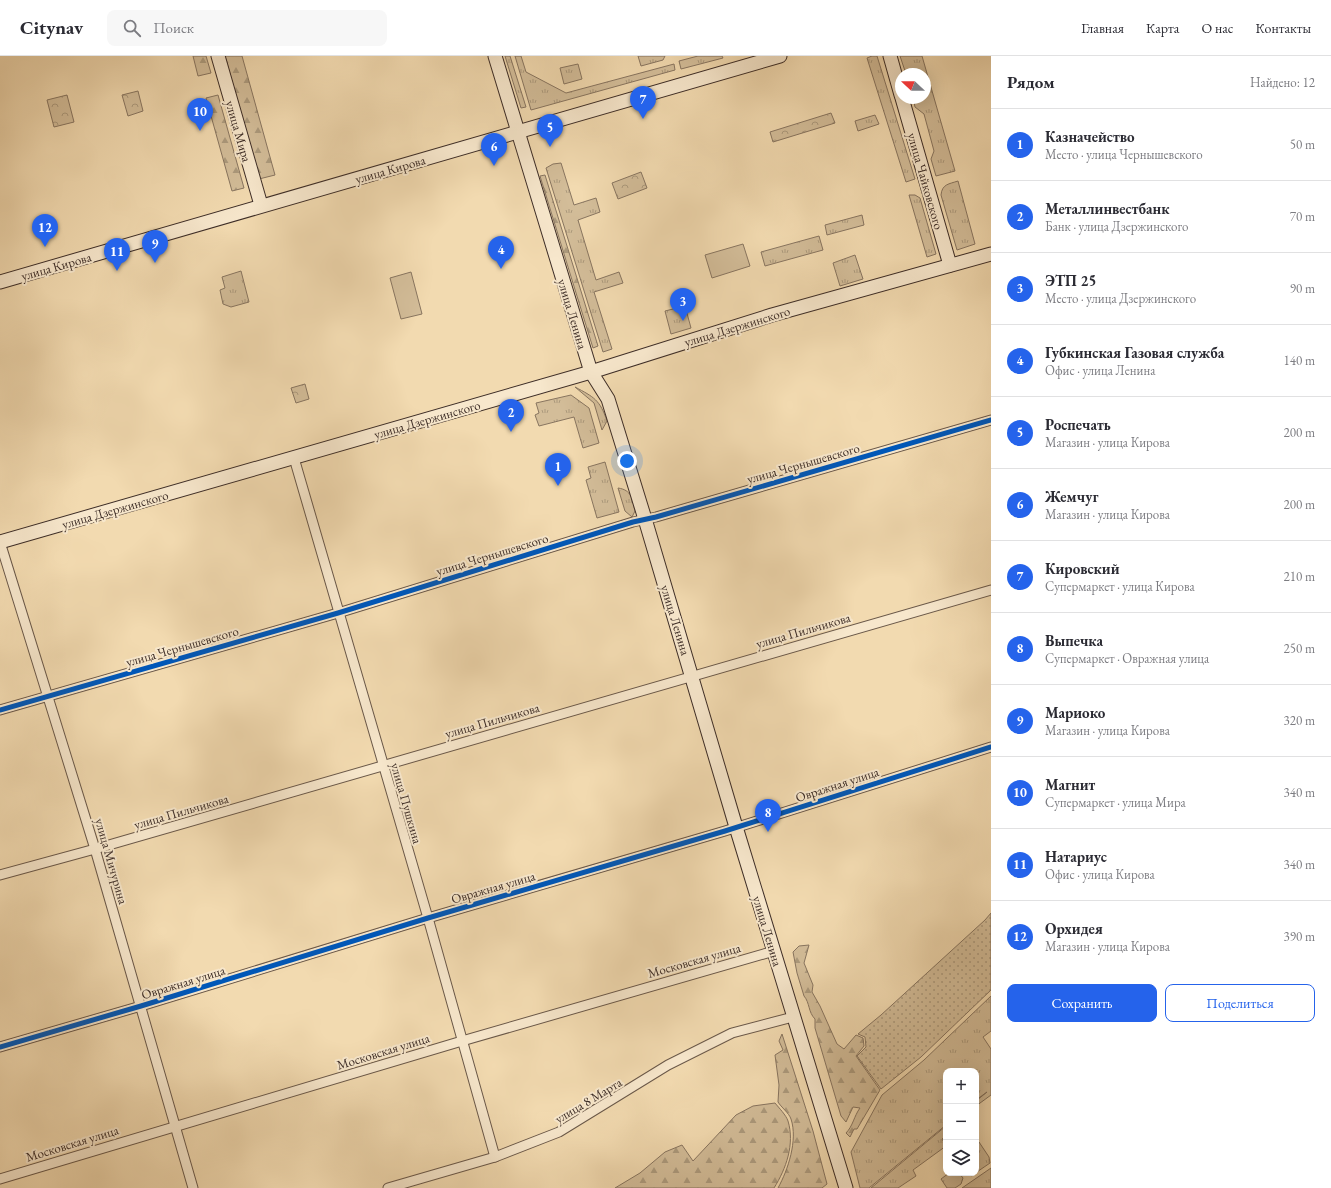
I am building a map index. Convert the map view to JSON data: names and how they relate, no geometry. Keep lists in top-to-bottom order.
{
  "streets": {
    "main road": [
      "улица Мира",
      "улица Кирова",
      "улица Чайковского",
      "улица Ленина",
      "улица Дзержинского"
    ],
    "street": [
      "улица Чернышевского",
      "улица Пильчикова",
      "Овражная улица",
      "улица Пушкина",
      "улица Мичурина",
      "Московская улица",
      "улица 8 Марта"
    ]
  },
  "crossings": [
    ["улица Мира", "улица Кирова"],
    ["улица Кирова", "улица Ленина"],
    ["улица Чайковского", "улица Дзержинского"],
    ["улица Ленина", "улица Дзержинского"],
    ["улица Ленина", "улица Чернышевского"],
    ["улица Ленина", "улица Пильчикова"],
    ["улица Ленина", "Овражная улица"],
    ["улица Ленина", "Московская улица"],
    ["улица Ленина", "улица 8 Марта"],
    ["улица Дзержинского", "улица Пушкина"],
    ["улица Дзержинского", "улица Мичурина"],
    ["улица Чернышевского", "улица Пушкина"],
    ["улица Чернышевского", "улица Мичурина"],
    ["улица Пильчикова", "улица Пушкина"],
    ["улица Пильчикова", "улица Мичурина"],
    ["Овражная улица", "улица Пушкина"],
    ["Овражная улица", "улица Мичурина"],
    ["улица Пушкина", "Московская улица"],
    ["улица Пушкина", "улица 8 Марта"],
    ["улица Мичурина", "Московская улица"]
  ],
  "north": "left",
  "page": {
    "header": "Citynav",
    "search": "Поиск",
    "nav": [
      "Главная",
      "Карта",
      "О нас",
      "Контакты"
    ],
    "heading": ["Рядом", "Найдено: 12"],
    "pins": [
      "7",
      "10",
      "5",
      "6",
      "12",
      "9",
      "4",
      "11",
      "3",
      "2",
      "1",
      "8"
    ],
    "list": [
      {
        "mark": "1",
        "name": "Казначейство",
        "note": "Место · улица Чернышевского",
        "value": "50 m"
      },
      {
        "mark": "2",
        "name": "Металлинвестбанк",
        "note": "Банк · улица Дзержинского",
        "value": "70 m"
      },
      {
        "mark": "3",
        "name": "ЭТП 25",
        "note": "Место · улица Дзержинского",
        "value": "90 m"
      },
      {
        "mark": "4",
        "name": "Губкинская Газовая служба",
        "note": "Офис · улица Ленина",
        "value": "140 m"
      },
      {
        "mark": "5",
        "name": "Роспечать",
        "note": "Магазин · улица Кирова",
        "value": "200 m"
      },
      {
        "mark": "6",
        "name": "Жемчуг",
        "note": "Магазин · улица Кирова",
        "value": "200 m"
      },
      {
        "mark": "7",
        "name": "Кировский",
        "note": "Супермаркет · улица Кирова",
        "value": "210 m"
      },
      {
        "mark": "8",
        "name": "Выпечка",
        "note": "Супермаркет · Овражная улица",
        "value": "250 m"
      },
      {
        "mark": "9",
        "name": "Мариоко",
        "note": "Магазин · улица Кирова",
        "value": "320 m"
      },
      {
        "mark": "10",
        "name": "Магнит",
        "note": "Супермаркет · улица Мира",
        "value": "340 m"
      },
      {
        "mark": "11",
        "name": "Натариус",
        "note": "Офис · улица Кирова",
        "value": "340 m"
      },
      {
        "mark": "12",
        "name": "Орхидея",
        "note": "Магазин · улица Кирова",
        "value": "390 m"
      }
    ],
    "buttons": ["Сохранить", "Поделиться"],
    "map_buttons": ["+", "−"]
  }
}
